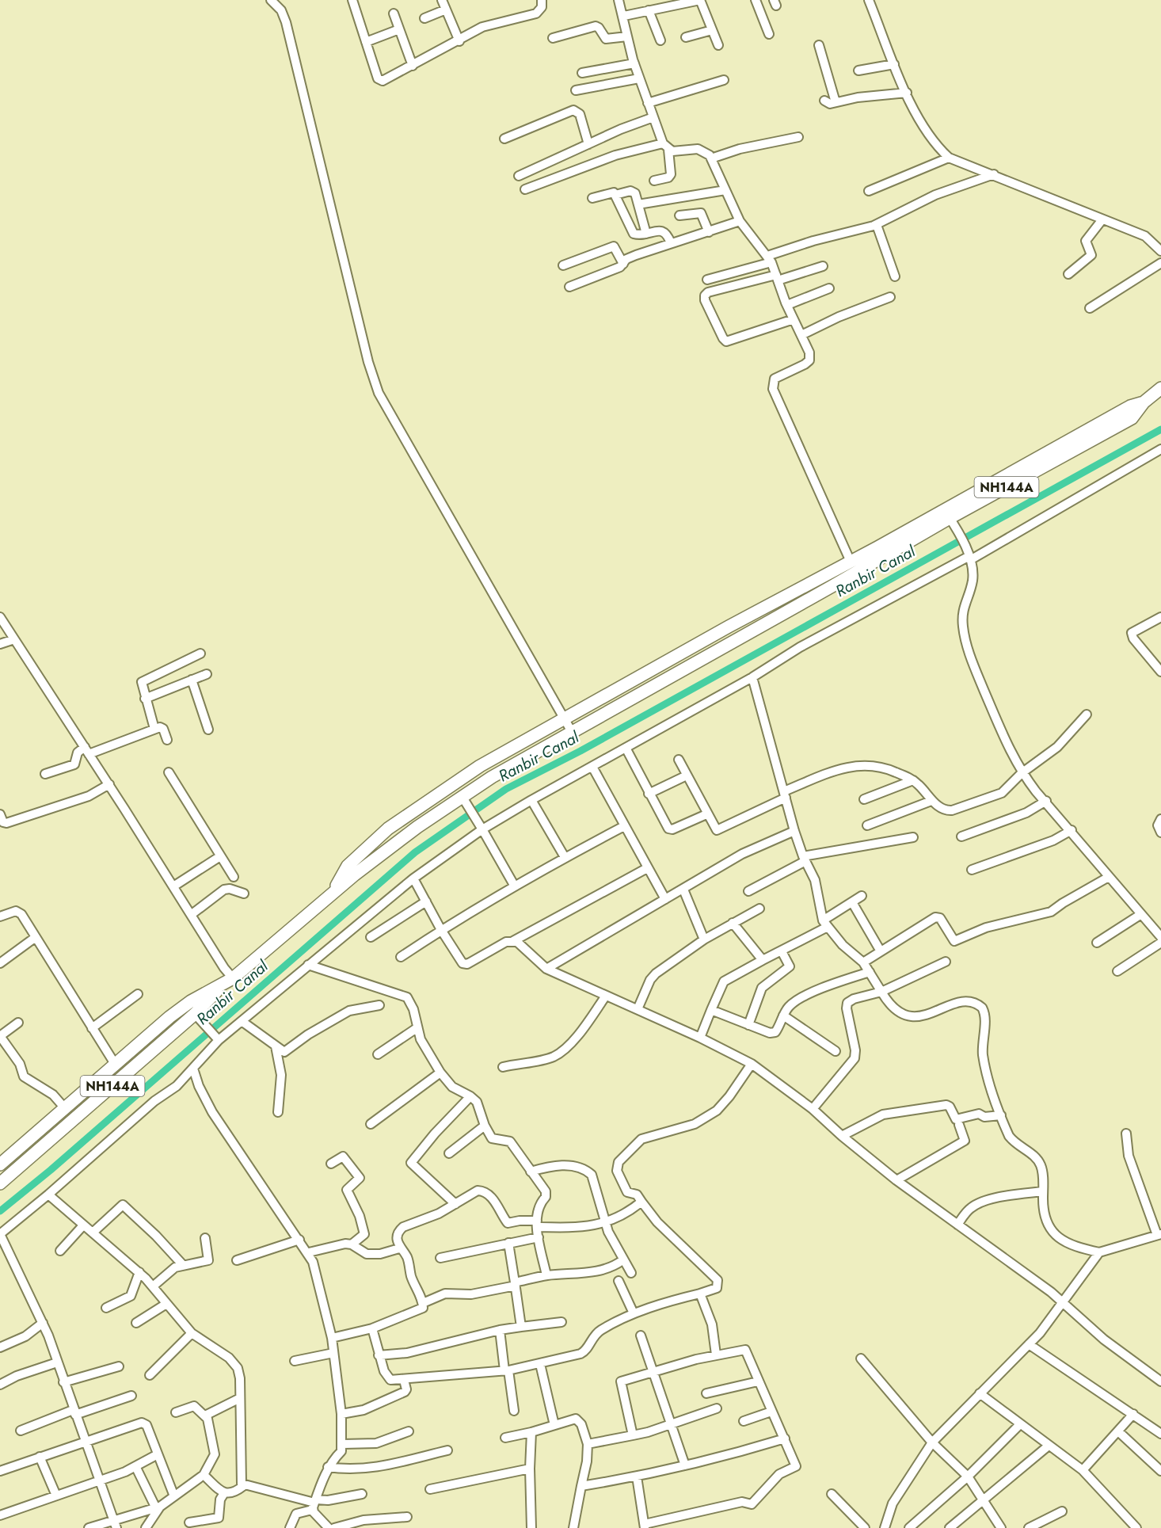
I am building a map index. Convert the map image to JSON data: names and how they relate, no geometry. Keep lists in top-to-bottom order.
{
  "streets": {
    "highway": ["NH144A"]
  },
  "water": ["Ranbir Canal"]
}
